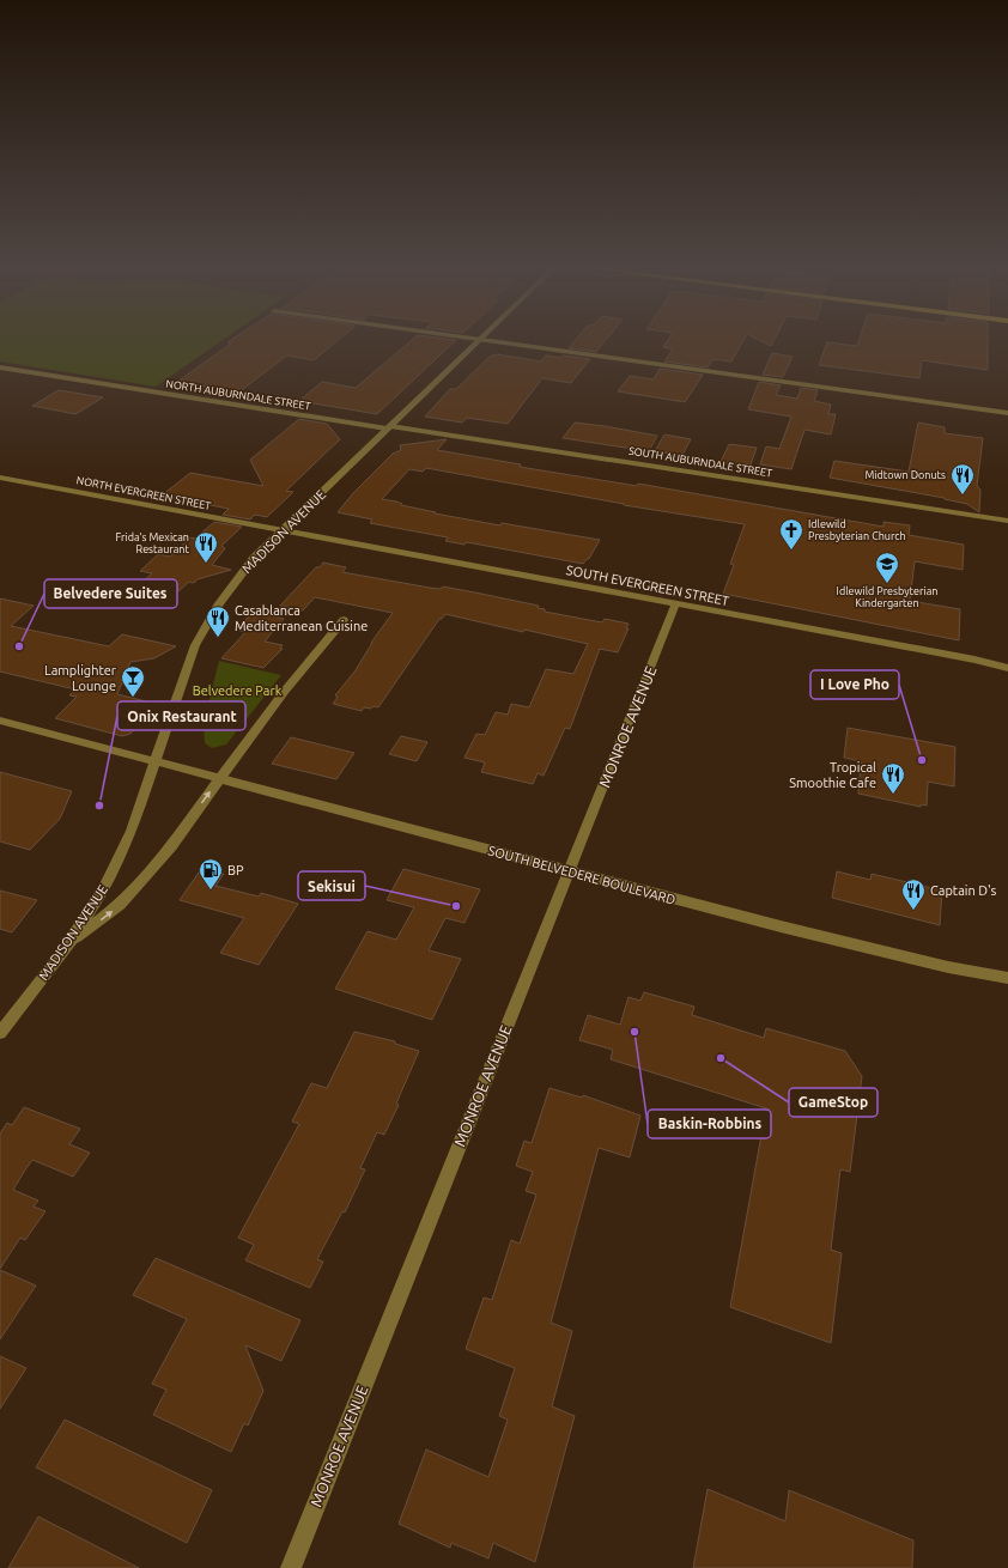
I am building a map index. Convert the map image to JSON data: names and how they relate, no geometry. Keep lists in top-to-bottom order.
{
  "streets": {
    "street": [
      "NORTH AUBURNDALE STREET",
      "SOUTH AUBURNDALE STREET",
      "NORTH EVERGREEN STREET",
      "MADISON AVENUE",
      "SOUTH EVERGREEN STREET",
      "MONROE AVENUE",
      "SOUTH BELVEDERE BOULEVARD"
    ]
  },
  "crossings": [
    ["NORTH AUBURNDALE STREET", "SOUTH AUBURNDALE STREET"],
    ["NORTH AUBURNDALE STREET", "MADISON AVENUE"],
    ["SOUTH AUBURNDALE STREET", "MADISON AVENUE"],
    ["NORTH EVERGREEN STREET", "MADISON AVENUE"],
    ["NORTH EVERGREEN STREET", "SOUTH EVERGREEN STREET"],
    ["MADISON AVENUE", "SOUTH EVERGREEN STREET"],
    ["MADISON AVENUE", "SOUTH BELVEDERE BOULEVARD"],
    ["SOUTH EVERGREEN STREET", "MONROE AVENUE"],
    ["MONROE AVENUE", "SOUTH BELVEDERE BOULEVARD"]
  ],
  "parks": ["Belvedere Park"],
  "places": {
    "restaurant": [
      "Midtown Donuts",
      "Frida's Mexican Restaurant",
      "Casablanca Mediterranean Cuisine",
      "Tropical Smoothie Cafe",
      "Captain D's"
    ],
    "church": ["Idlewild Presbyterian Church"],
    "school or university": ["Idlewild Presbyterian Kindergarten"],
    "other": [
      "Belvedere Suites",
      "I Love Pho",
      "Onix Restaurant",
      "Sekisui",
      "Baskin-Robbins",
      "GameStop"
    ],
    "bar": ["Lamplighter Lounge"],
    "fuel station": ["BP"]
  }
}
